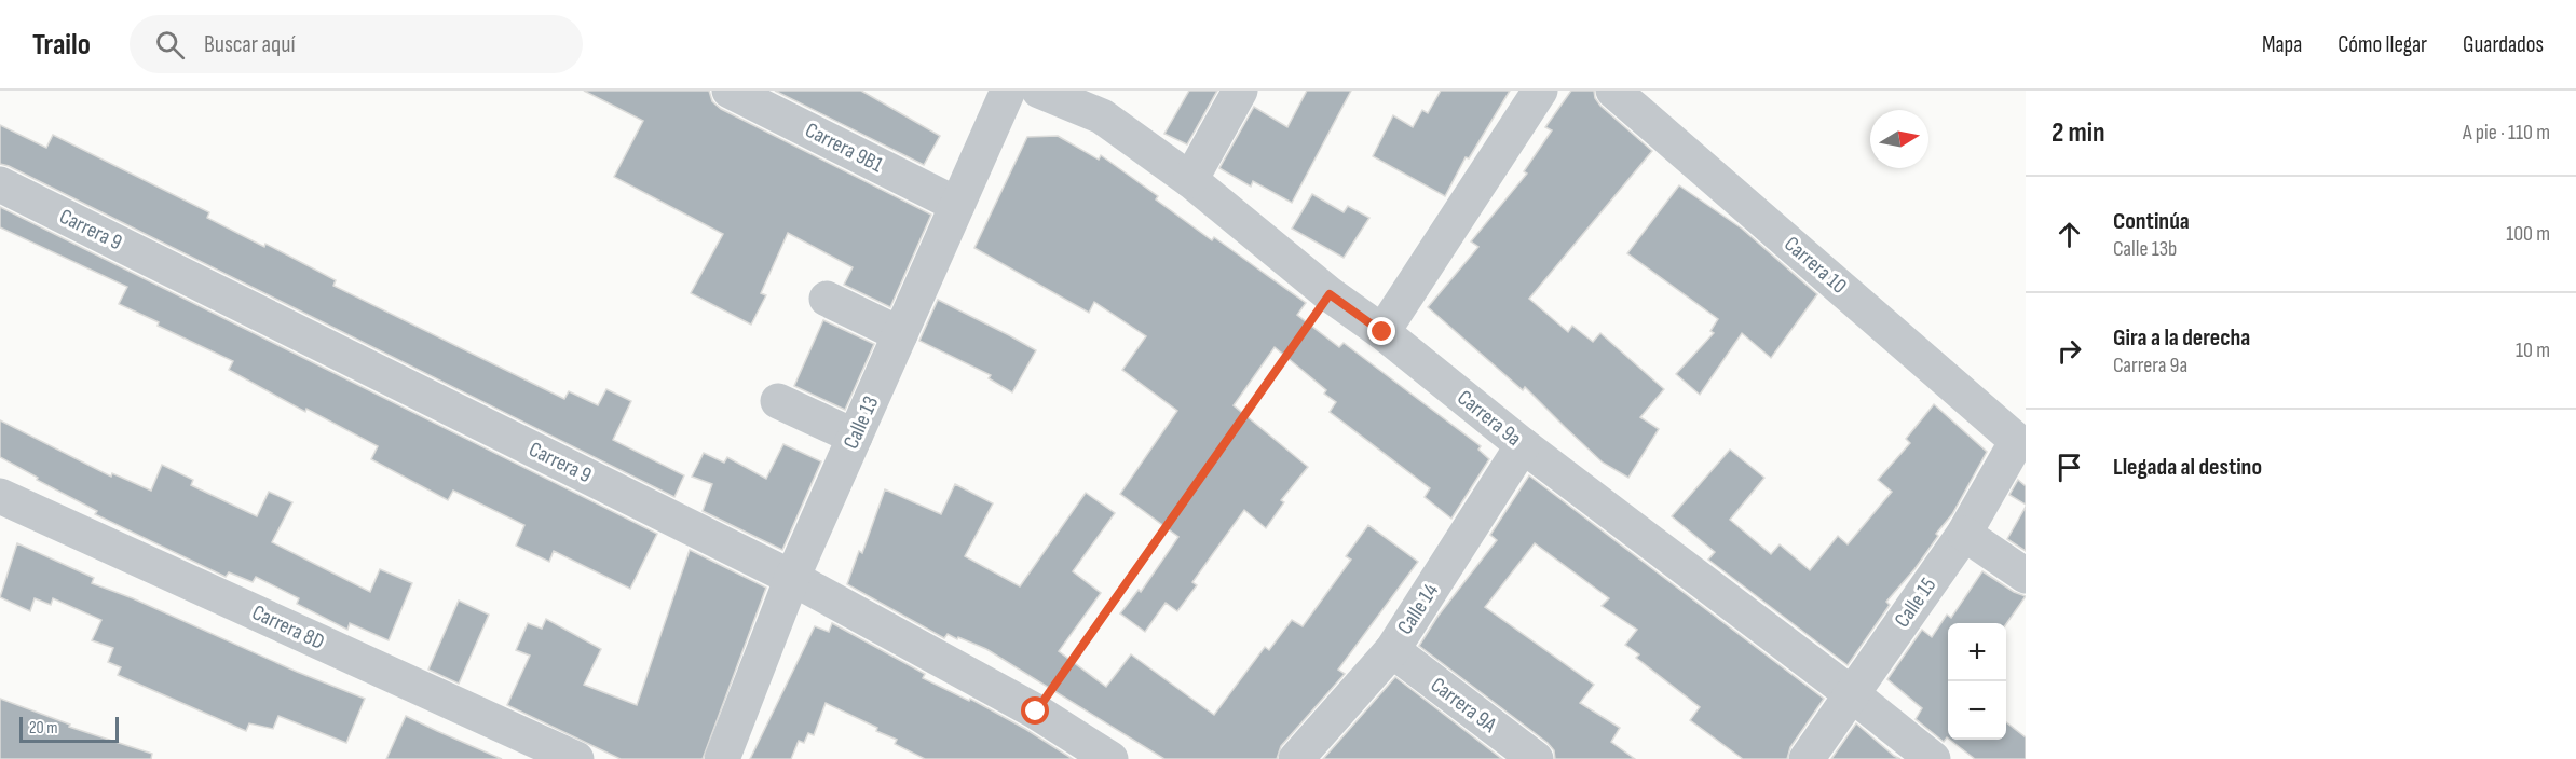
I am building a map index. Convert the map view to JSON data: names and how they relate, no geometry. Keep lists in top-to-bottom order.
{
  "streets": {
    "street": [
      "Carrera 9B1",
      "Carrera 9",
      "Carrera 10",
      "Carrera 9a",
      "Calle 13",
      "Calle 15",
      "Calle 14",
      "Carrera 8D",
      "Carrera 9A"
    ]
  },
  "crossings": [
    ["Carrera 9B1", "Calle 13"],
    ["Carrera 9", "Calle 13"],
    ["Carrera 10", "Calle 15"],
    ["Carrera 9a", "Calle 15"],
    ["Carrera 9a", "Calle 14"],
    ["Calle 14", "Carrera 9A"]
  ],
  "scale_bar": "20 m",
  "north": "right",
  "page": {
    "header": "Trailo",
    "search": "Buscar aquí",
    "nav": ["Mapa", "Cómo llegar", "Guardados"],
    "heading": ["2 min", "A pie · 110 m"],
    "list": [
      ["Continúa", "Calle 13b", "100 m"],
      ["Gira a la derecha", "Carrera 9a", "10 m"],
      "Llegada al destino"
    ],
    "map_buttons": ["+", "−"],
    "scale": "20 m"
  }
}
